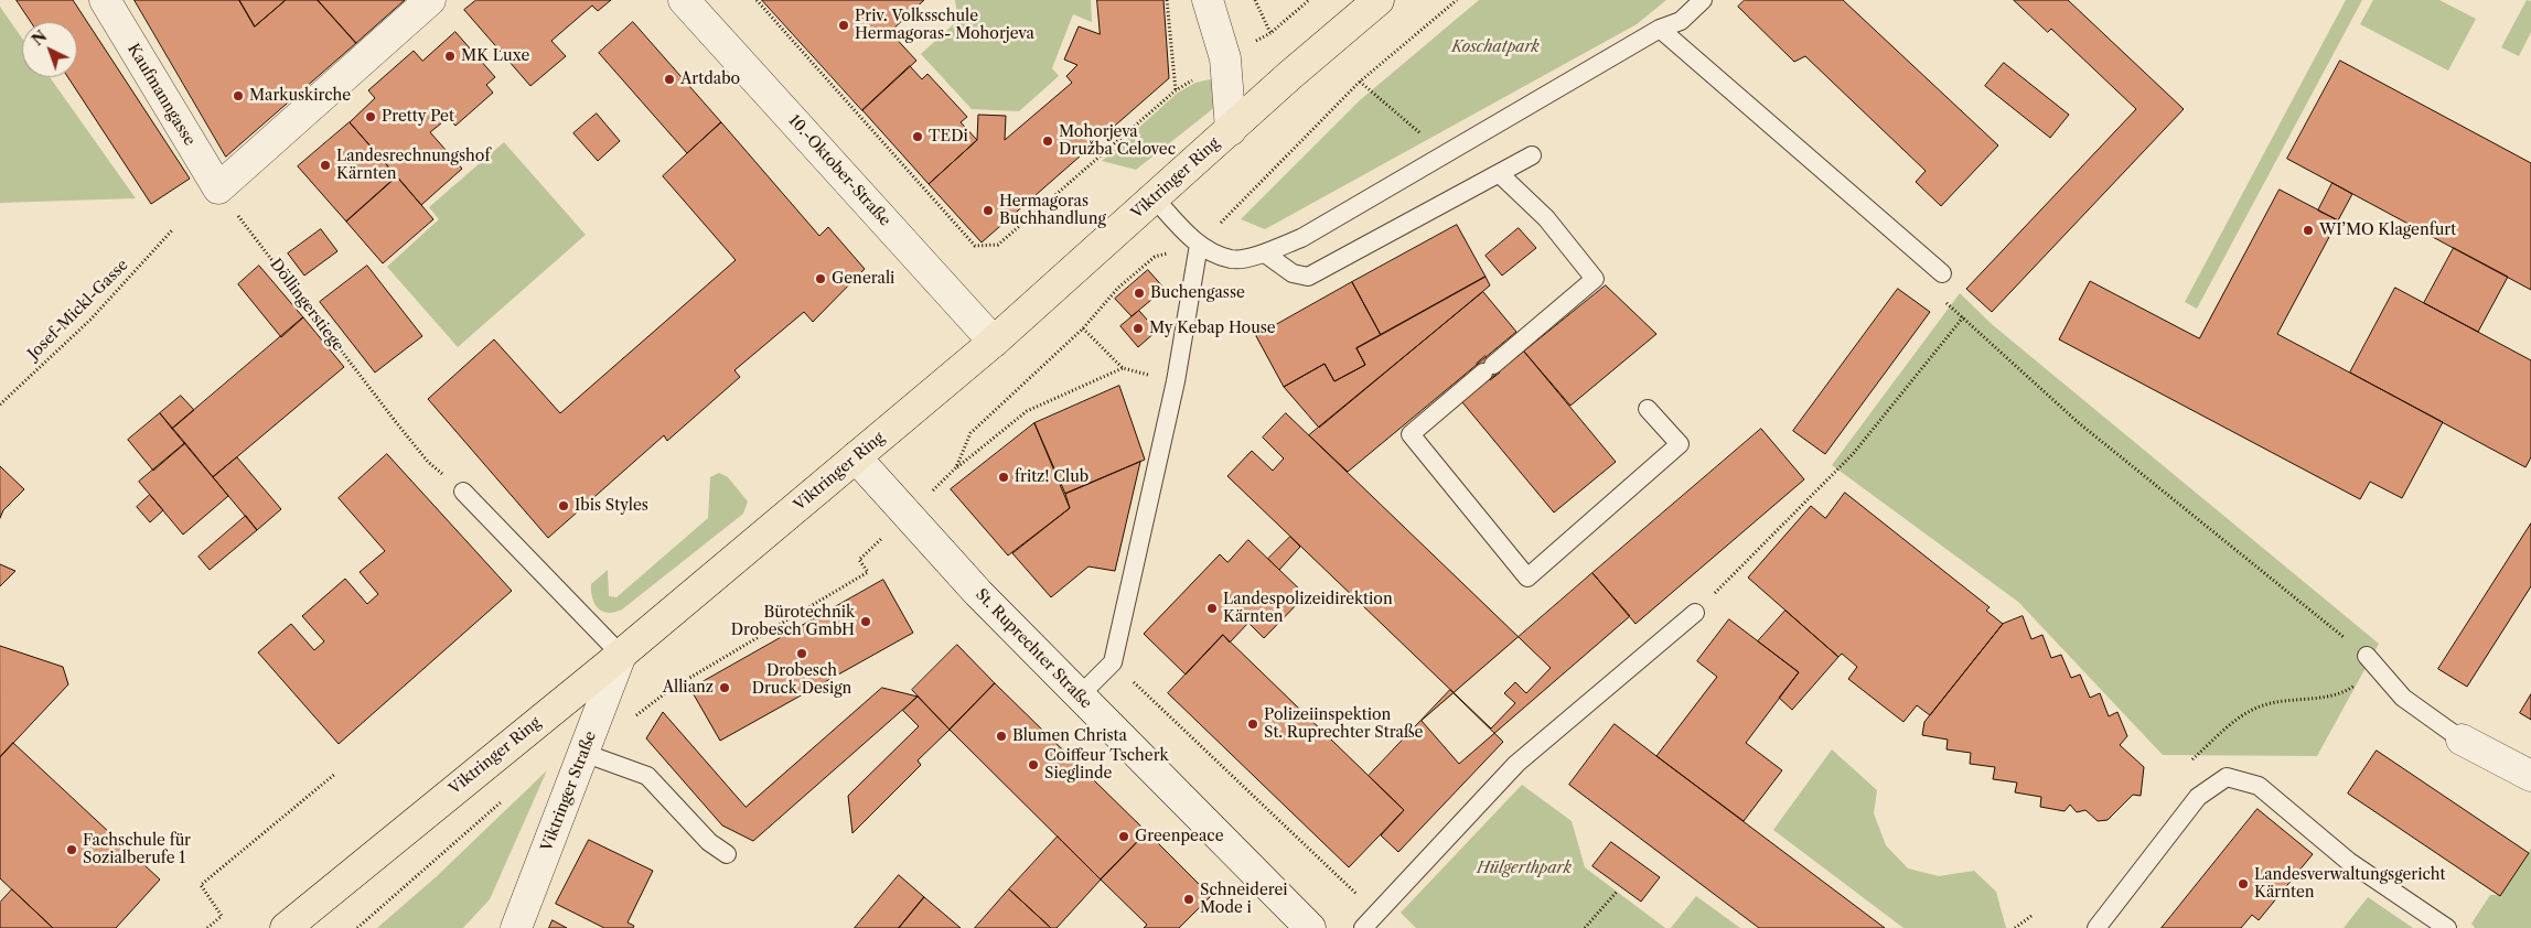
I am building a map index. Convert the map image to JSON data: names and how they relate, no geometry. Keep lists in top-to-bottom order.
{
  "streets": {
    "main road": ["Viktringer Ring"],
    "street": [
      "Kaufmanngasse",
      "10.-Oktober-Straße",
      "St. Ruprechter Straße",
      "Viktringer Straße"
    ],
    "path": ["Döllingerstiege", "Josef-Mickl-Gasse"]
  },
  "crossings": [
    ["Kaufmanngasse", "Döllingerstiege"],
    ["10.-Oktober-Straße", "Viktringer Ring"],
    ["Viktringer Ring", "St. Ruprechter Straße"],
    ["Viktringer Ring", "Viktringer Straße"]
  ],
  "parks": ["Koschatpark", "Hülgerthpark"],
  "places": [
    "Priv. Volksschule Hermagoras- Mohorjeva",
    "MK Luxe",
    "Artdabo",
    "Markuskirche",
    "Pretty Pet",
    "TEDi",
    "Mohorjeva Družba Celovec",
    "Landesrechnungshof Kärnten",
    "Hermagoras Buchhandlung",
    "WI’MO Klagenfurt",
    "Generali",
    "Buchengasse",
    "My Kebap House",
    "fritz! Club",
    "Ibis Styles",
    "Landespolizeidirektion Kärnten",
    "Bürotechnik Drobesch GmbH",
    "Drobesch Druck Design",
    "Allianz",
    "Polizeiinspektion St. Ruprechter Straße",
    "Blumen Christa",
    "Coiffeur Tscherk Sieglinde",
    "Greenpeace",
    "Fachschule für Sozialberufe 1",
    "Landesverwaltungsgericht Kärnten",
    "Schneiderei Mode i"
  ],
  "north": "top left"
}
